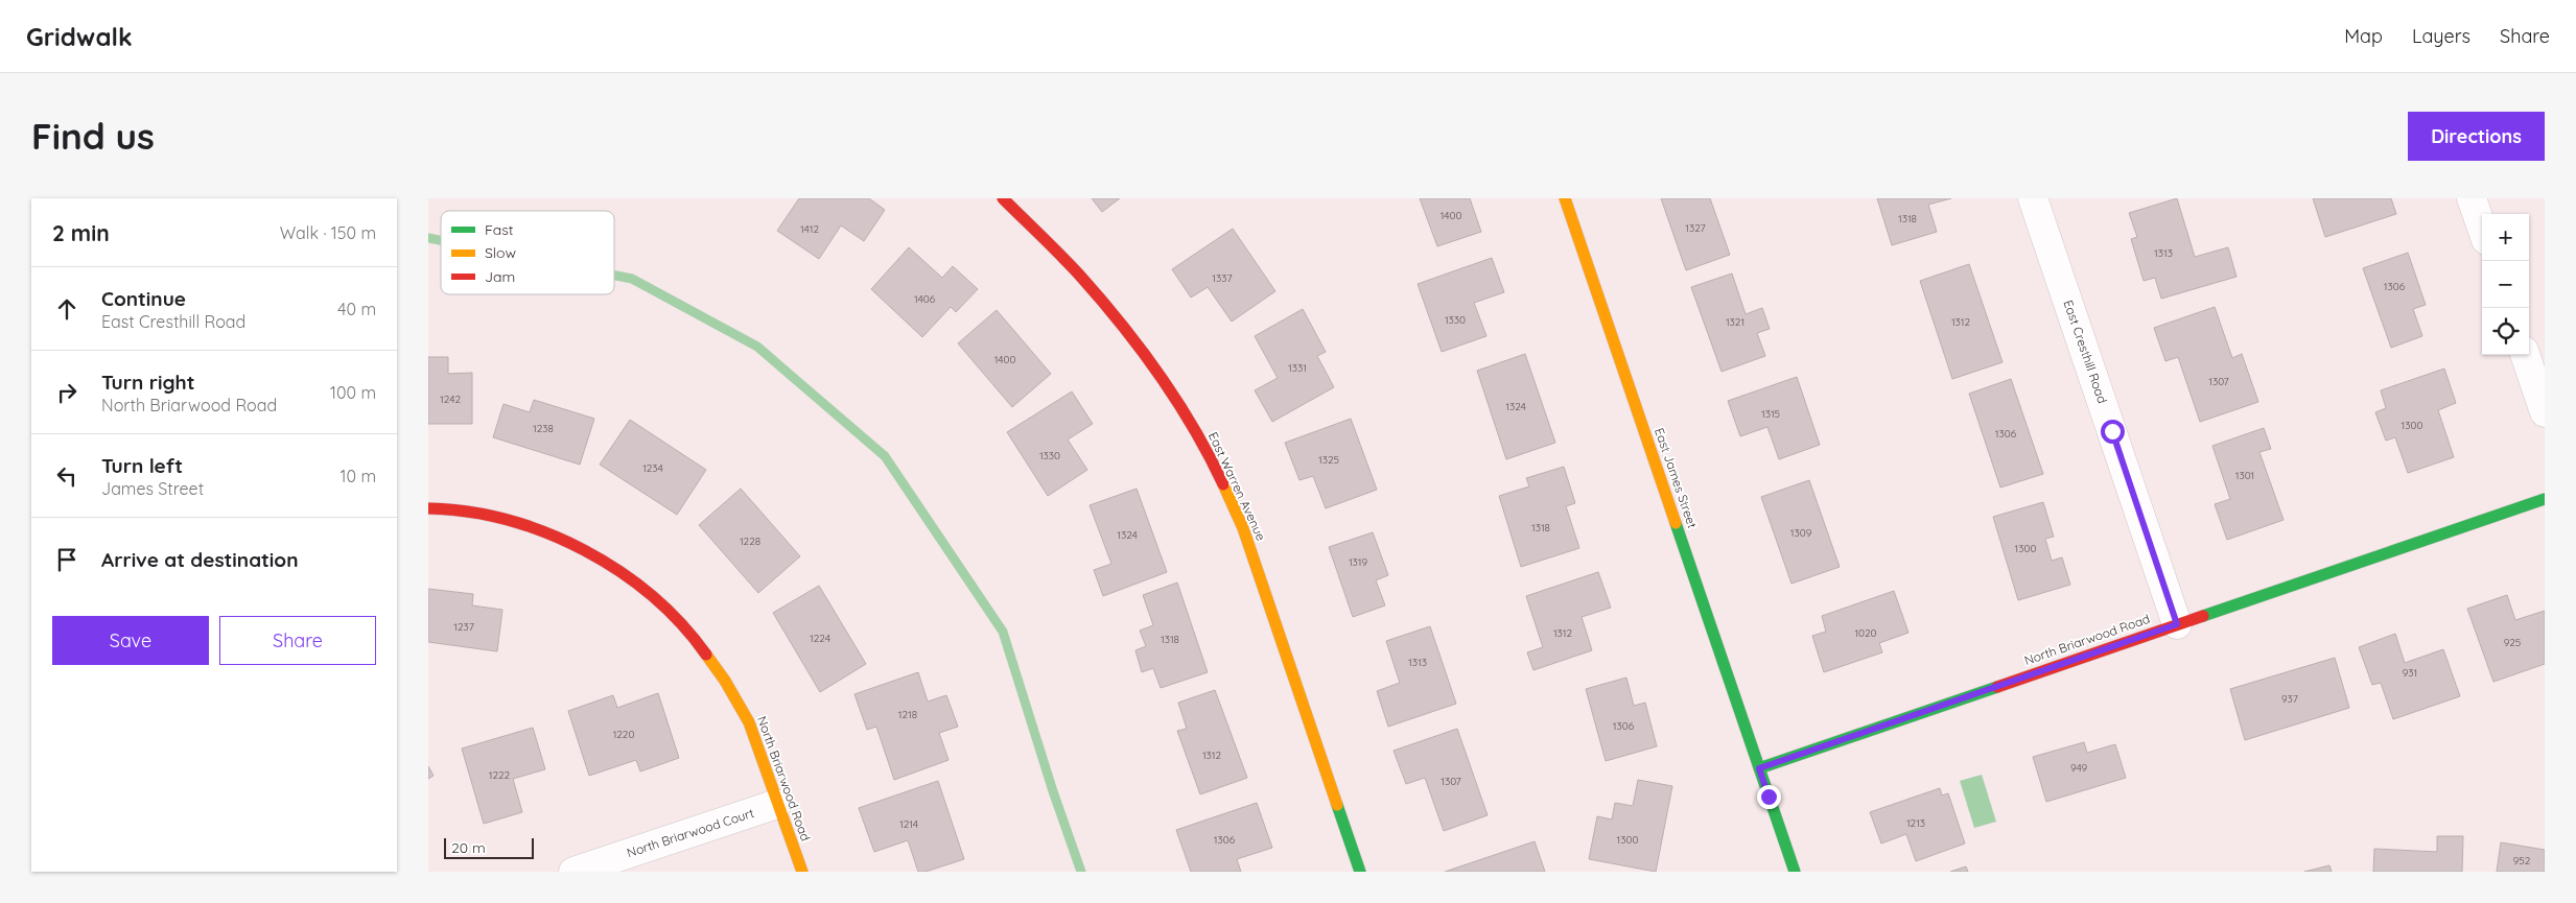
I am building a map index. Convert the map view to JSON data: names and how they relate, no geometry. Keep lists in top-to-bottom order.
{
  "streets": {
    "street": [
      "East Cresthill Road",
      "East James Street",
      "East Warren Avenue",
      "North Briarwood Road",
      "North Briarwood Court"
    ]
  },
  "crossings": [
    ["East Cresthill Road", "North Briarwood Road"],
    ["East James Street", "North Briarwood Road"],
    ["North Briarwood Road", "North Briarwood Court"]
  ],
  "house_numbers": [
    "1400",
    "1318",
    "1327",
    "1412",
    "1313",
    "1337",
    "1306",
    "1406",
    "1330",
    "1321",
    "1312",
    "1400",
    "1331",
    "1307",
    "1242",
    "1324",
    "1315",
    "1300",
    "1238",
    "1306",
    "1330",
    "1325",
    "1234",
    "1301",
    "1318",
    "1309",
    "1324",
    "1228",
    "1300",
    "1319",
    "1237",
    "1312",
    "1020",
    "1224",
    "1318",
    "925",
    "1313",
    "931",
    "937",
    "1218",
    "1306",
    "1220",
    "1312",
    "949",
    "1222",
    "1307",
    "1213",
    "1214",
    "1306",
    "1300",
    "952"
  ],
  "legend": ["Fast", "Slow", "Jam"],
  "scale_bar": "20 m",
  "page": {
    "header": "Gridwalk",
    "nav": ["Map", "Layers", "Share"],
    "buttons": [
      "Directions",
      ["Save", "Share"]
    ],
    "title": "Find us",
    "heading": ["2 min", "Walk · 150 m"],
    "map_buttons": ["+", "−"],
    "list": [
      ["Continue", "East Cresthill Road", "40 m"],
      ["Turn right", "North Briarwood Road", "100 m"],
      ["Turn left", "James Street", "10 m"],
      "Arrive at destination"
    ],
    "scale": "20 m"
  }
}
